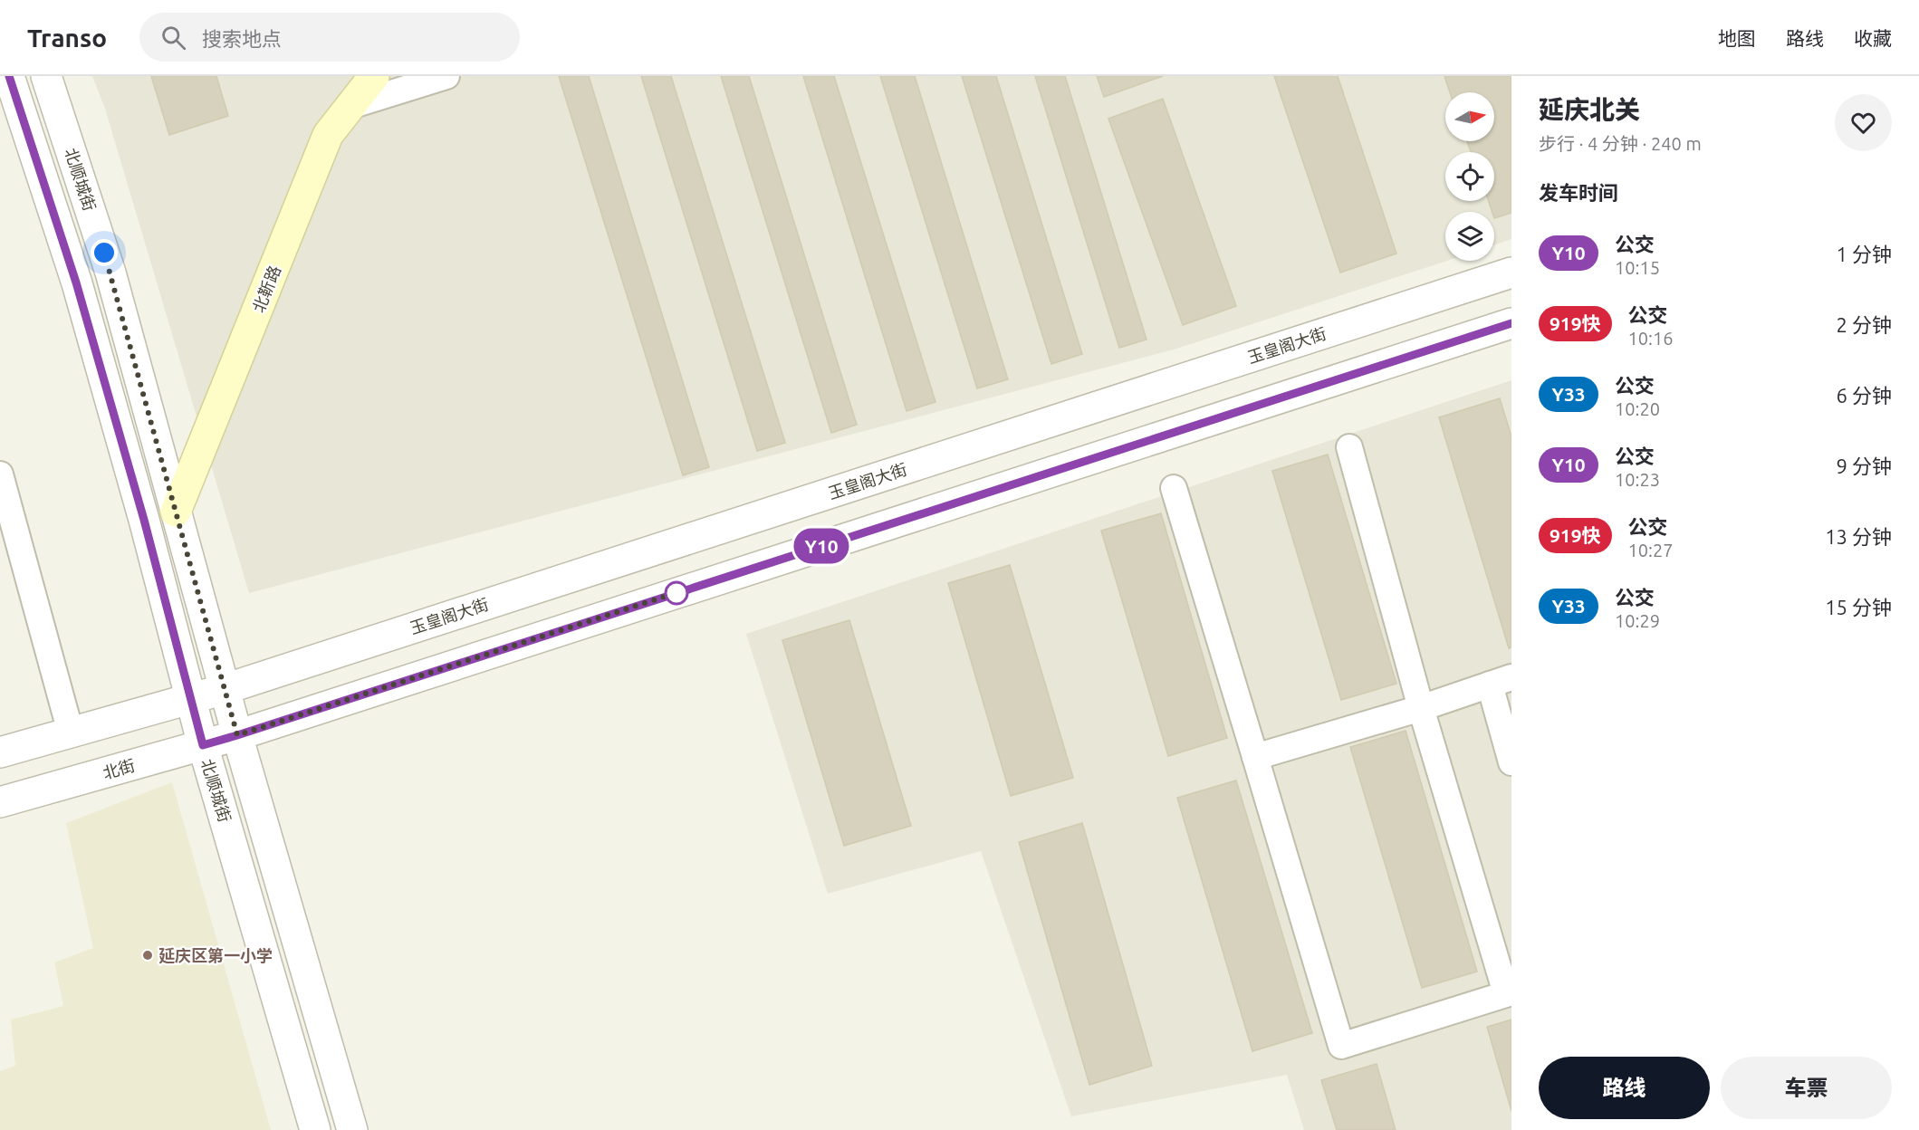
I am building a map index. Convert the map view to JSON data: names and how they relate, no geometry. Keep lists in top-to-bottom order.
{
  "streets": {
    "main road": ["北靳路"],
    "street": ["北顺城街", "玉皇阁大街", "北街"]
  },
  "crossings": [
    ["北顺城街", "北靳路"],
    ["北顺城街", "玉皇阁大街"],
    ["北顺城街", "北街"]
  ],
  "places": ["延庆区第一小学"],
  "lines": ["bus line Y10"],
  "north": "right",
  "page": {
    "header": "Transo",
    "search": "搜索地点",
    "nav": ["地图", "路线", "收藏"],
    "on_map": "Y10",
    "heading": [
      ["延庆北关", "步行 · 4 分钟 · 240 m"],
      "发车时间"
    ],
    "list": [
      {
        "mark": "Y10",
        "name": "公交",
        "note": "10:15",
        "value": "1 分钟"
      },
      {
        "mark": "919快",
        "name": "公交",
        "note": "10:16",
        "value": "2 分钟"
      },
      {
        "mark": "Y33",
        "name": "公交",
        "note": "10:20",
        "value": "6 分钟"
      },
      {
        "mark": "Y10",
        "name": "公交",
        "note": "10:23",
        "value": "9 分钟"
      },
      {
        "mark": "919快",
        "name": "公交",
        "note": "10:27",
        "value": "13 分钟"
      },
      {
        "mark": "Y33",
        "name": "公交",
        "note": "10:29",
        "value": "15 分钟"
      }
    ],
    "buttons": ["路线", "车票"]
  }
}
